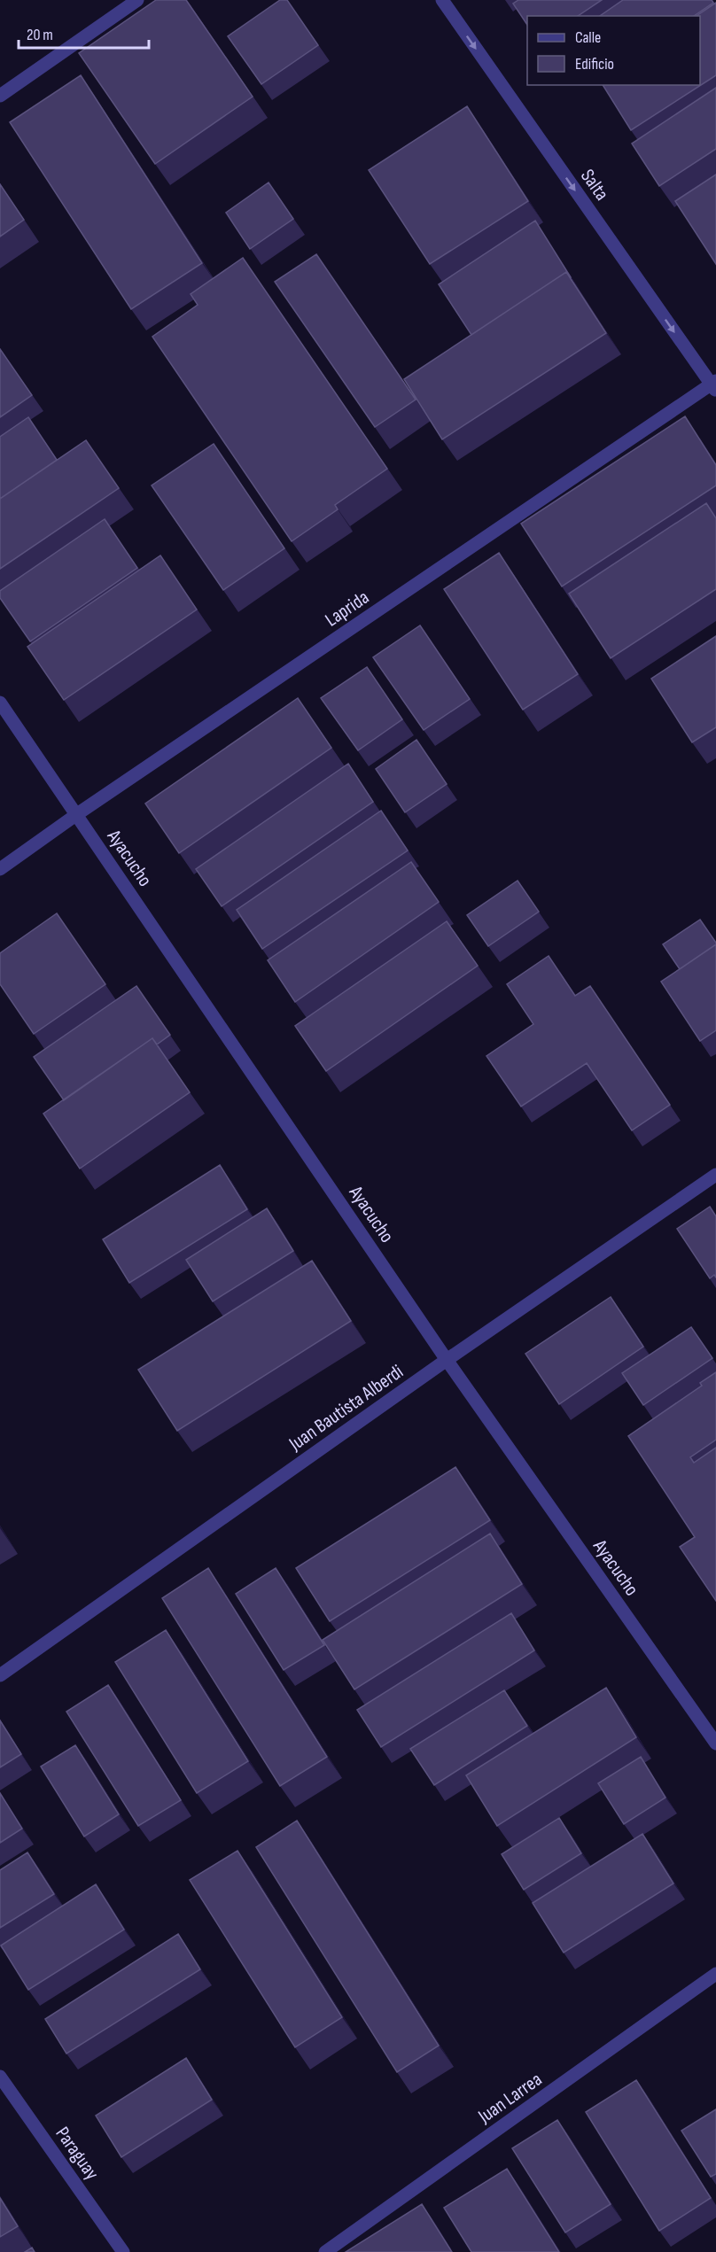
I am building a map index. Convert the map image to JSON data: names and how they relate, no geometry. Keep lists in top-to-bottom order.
{
  "streets": {
    "street": [
      "Salta",
      "Laprida",
      "Ayacucho",
      "Juan Bautista Alberdi",
      "Juan Larrea",
      "Paraguay"
    ]
  },
  "crossings": [
    ["Salta", "Laprida"],
    ["Laprida", "Ayacucho"],
    ["Ayacucho", "Juan Bautista Alberdi"]
  ],
  "one_way": ["Salta"],
  "legend": ["Calle", "Edificio"],
  "scale_bar": "20 m"
}
